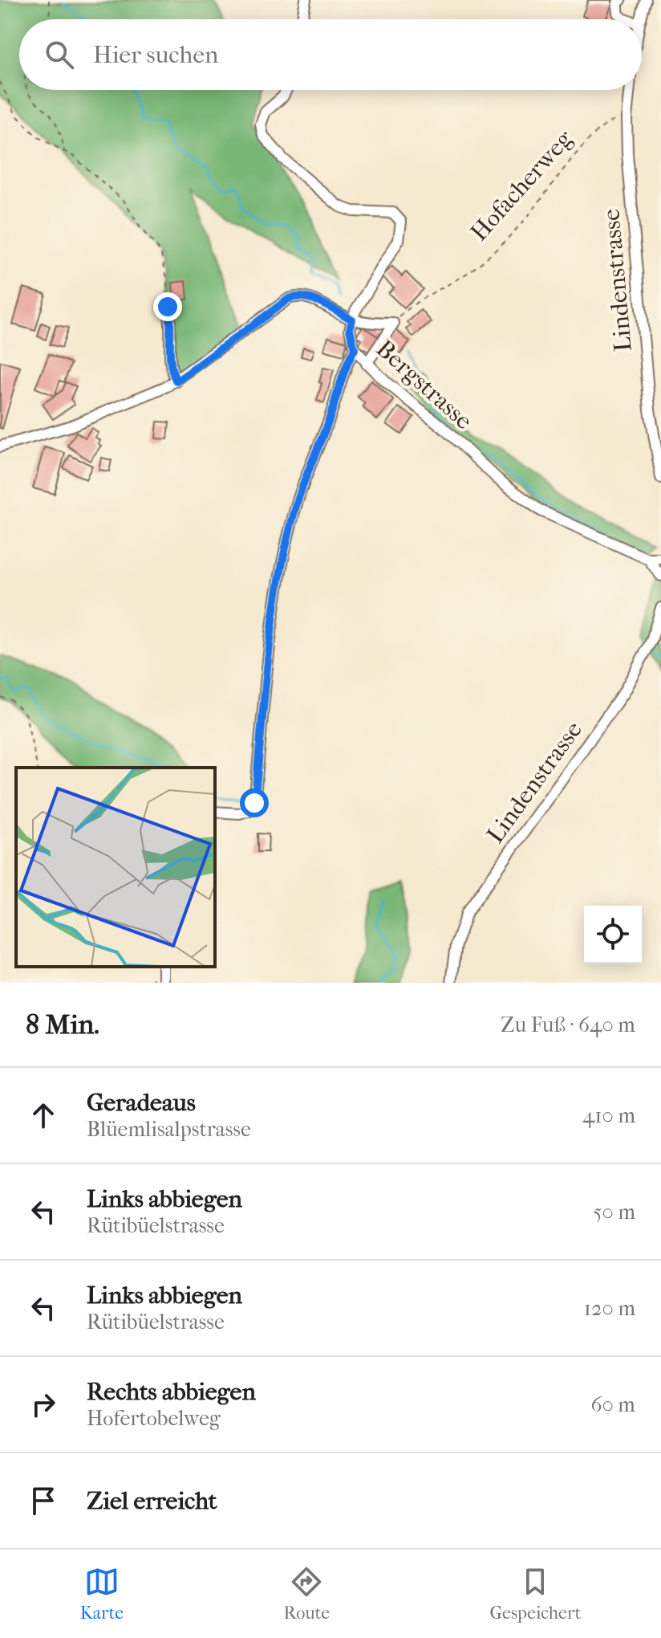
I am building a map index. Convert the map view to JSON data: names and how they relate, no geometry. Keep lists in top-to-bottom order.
{
  "streets": {
    "street": ["Lindenstrasse", "Bergstrasse"],
    "path": ["Hofacherweg"]
  },
  "page": {
    "search": "Hier suchen",
    "heading": ["8 Min.", "Zu Fuß · 640 m"],
    "list": [
      ["Geradeaus", "Blüemlisalpstrasse", "410 m"],
      ["Links abbiegen", "Rütibüelstrasse", "50 m"],
      ["Links abbiegen", "Rütibüelstrasse", "120 m"],
      ["Rechts abbiegen", "Hofertobelweg", "60 m"],
      "Ziel erreicht"
    ],
    "nav": ["Karte", "Route", "Gespeichert"]
  }
}
